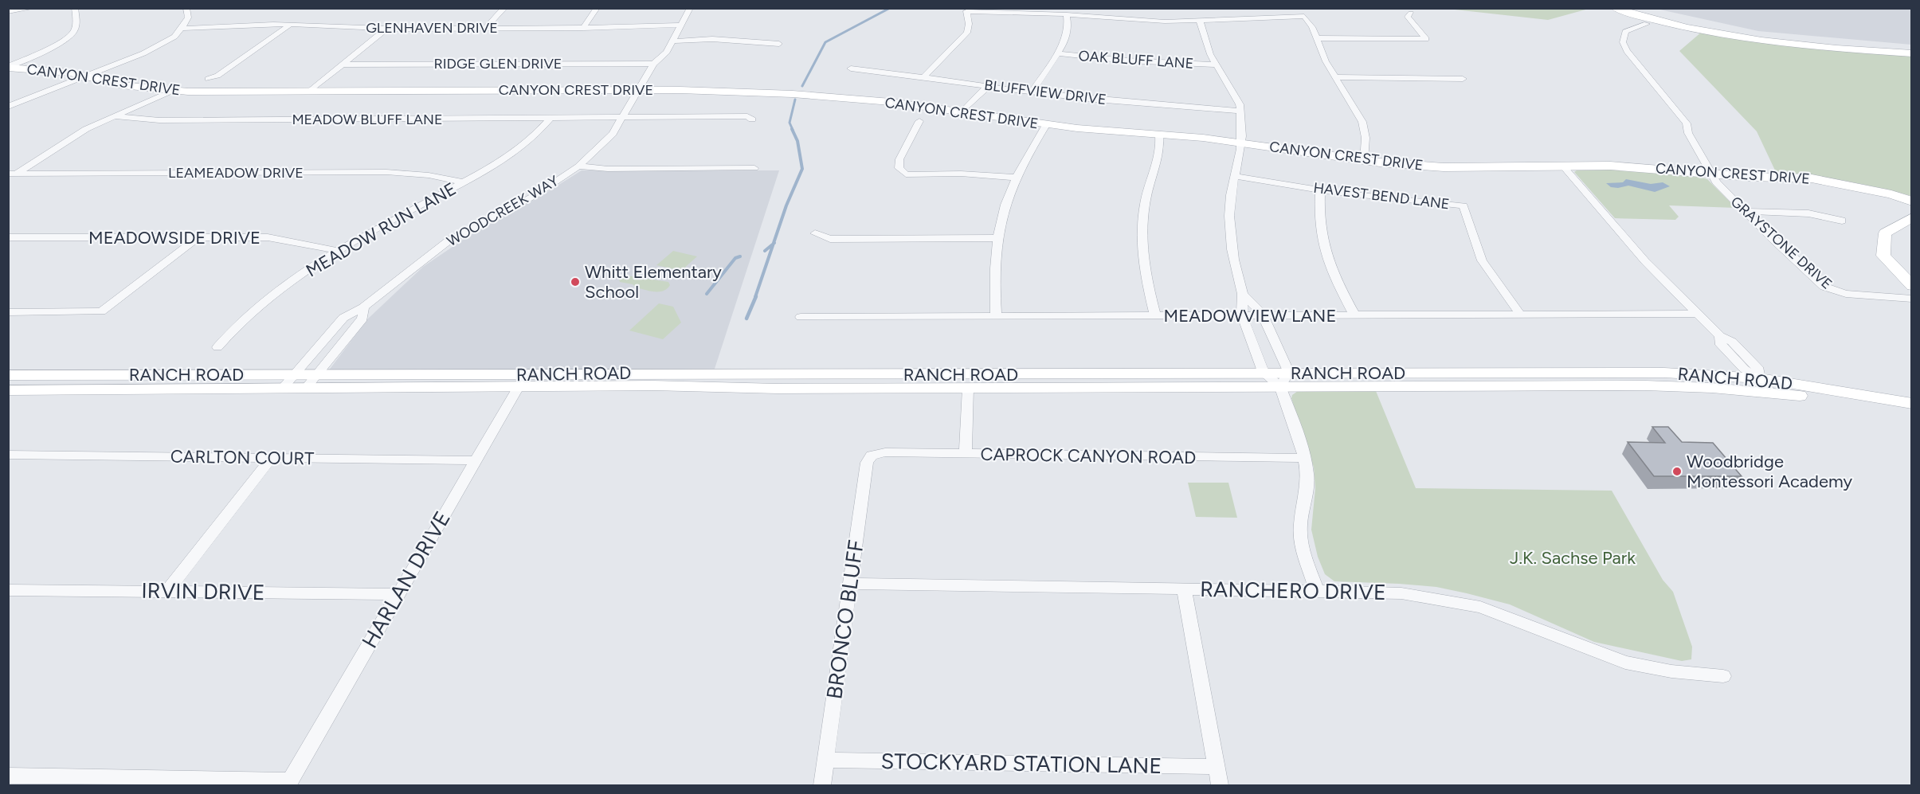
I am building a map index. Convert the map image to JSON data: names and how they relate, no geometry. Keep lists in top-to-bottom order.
{
  "streets": {
    "main road": ["CANYON CREST DRIVE", "RANCH ROAD"],
    "street": [
      "GLENHAVEN DRIVE",
      "OAK BLUFF LANE",
      "RIDGE GLEN DRIVE",
      "BLUFFVIEW DRIVE",
      "MEADOW BLUFF LANE",
      "LEAMEADOW DRIVE",
      "HAVEST BEND LANE",
      "WOODCREEK WAY",
      "MEADOW RUN LANE",
      "MEADOWSIDE DRIVE",
      "GRAYSTONE DRIVE",
      "MEADOWVIEW LANE",
      "CAPROCK CANYON ROAD",
      "CARLTON COURT",
      "HARLAN DRIVE",
      "RANCHERO DRIVE",
      "IRVIN DRIVE",
      "BRONCO BLUFF",
      "STOCKYARD STATION LANE"
    ]
  },
  "crossings": [
    ["GLENHAVEN DRIVE", "WOODCREEK WAY"],
    ["RIDGE GLEN DRIVE", "WOODCREEK WAY"],
    ["CANYON CREST DRIVE", "WOODCREEK WAY"],
    ["CANYON CREST DRIVE", "GRAYSTONE DRIVE"],
    ["MEADOW BLUFF LANE", "WOODCREEK WAY"],
    ["MEADOW BLUFF LANE", "MEADOW RUN LANE"],
    ["LEAMEADOW DRIVE", "MEADOW RUN LANE"],
    ["HAVEST BEND LANE", "MEADOWVIEW LANE"],
    ["WOODCREEK WAY", "RANCH ROAD"],
    ["MEADOW RUN LANE", "MEADOWSIDE DRIVE"],
    ["RANCH ROAD", "HARLAN DRIVE"],
    ["CAPROCK CANYON ROAD", "BRONCO BLUFF"],
    ["CARLTON COURT", "HARLAN DRIVE"],
    ["HARLAN DRIVE", "IRVIN DRIVE"],
    ["RANCHERO DRIVE", "BRONCO BLUFF"],
    ["BRONCO BLUFF", "STOCKYARD STATION LANE"]
  ],
  "parks": ["J.K. Sachse Park"],
  "places": ["Whitt Elementary School", "Woodbridge Montessori Academy"]
}
